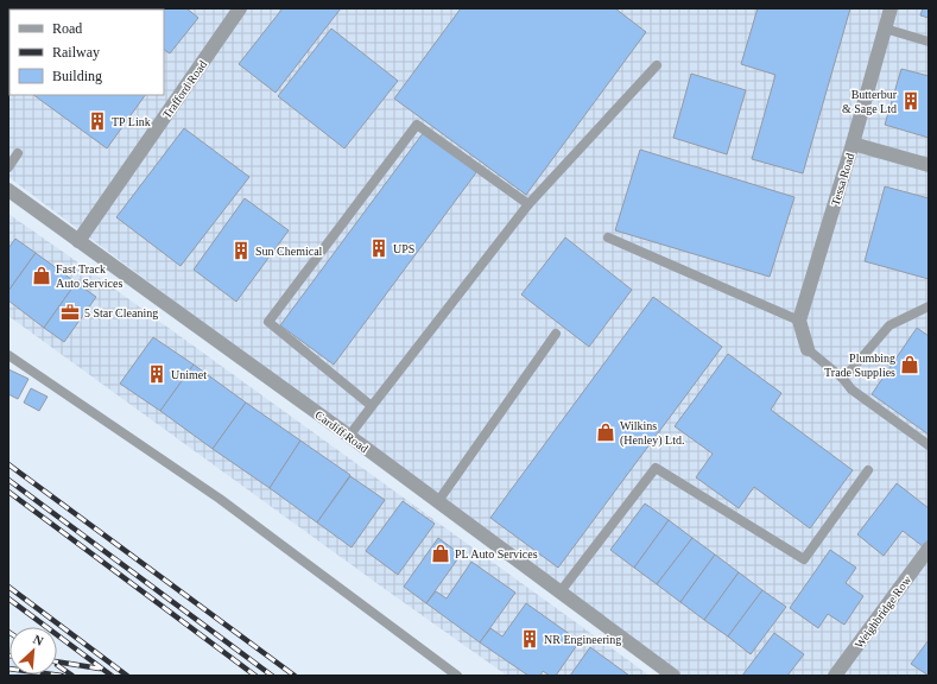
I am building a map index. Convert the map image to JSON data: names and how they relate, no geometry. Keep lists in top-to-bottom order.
{
  "streets": {
    "street": [
      "Trafford Road",
      "Tessa Road",
      "Cardiff Road",
      "Weighbridge Row"
    ]
  },
  "crossings": [
    ["Trafford Road", "Cardiff Road"]
  ],
  "places": {
    "building": [
      "Butterbur & Sage Ltd",
      "TP Link",
      "UPS",
      "Sun Chemical",
      "Unimet",
      "NR Engineering"
    ],
    "shop": [
      "Fast Track Auto Services",
      "Plumbing Trade Supplies",
      "Wilkins (Henley) Ltd.",
      "PL Auto Services"
    ],
    "office": ["5 Star Cleaning"]
  },
  "legend": ["Road", "Railway", "Building"],
  "north": "top right"
}
